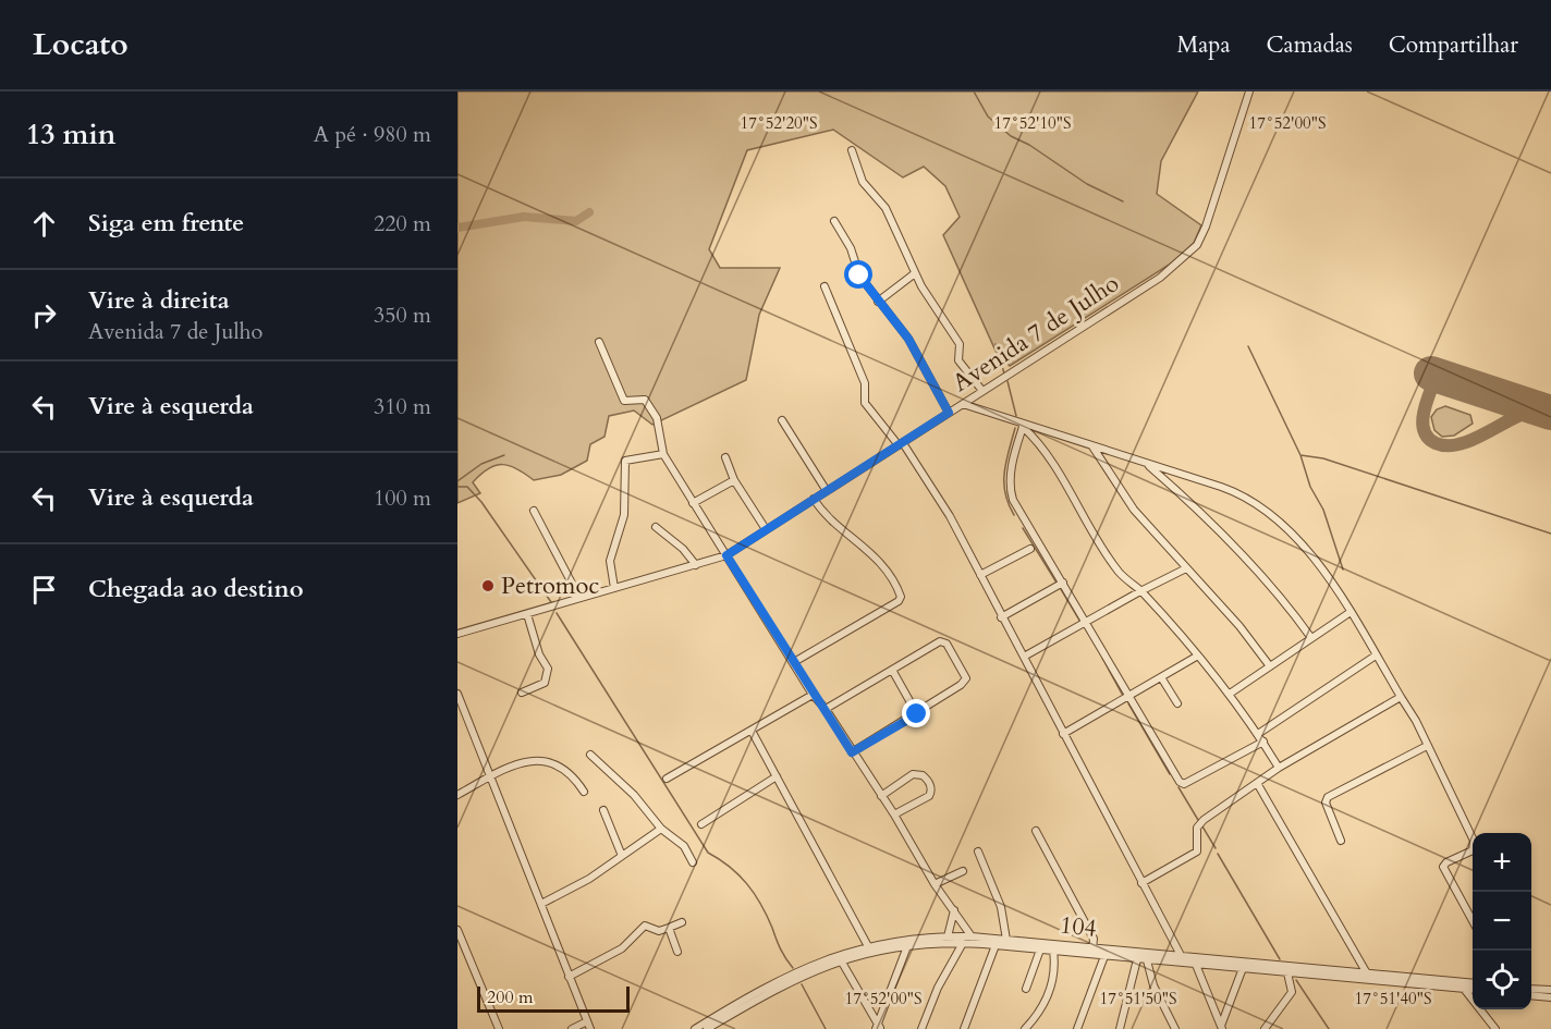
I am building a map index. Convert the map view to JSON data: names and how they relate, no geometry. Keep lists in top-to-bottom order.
{
  "streets": {
    "street": ["Avenida 7 de Julho", "104"]
  },
  "places": ["Petromoc"],
  "scale_bar": "200 m",
  "page": {
    "header": "Locato",
    "nav": ["Mapa", "Camadas", "Compartilhar"],
    "heading": ["13 min", "A pé · 980 m"],
    "list": [
      ["Siga em frente", "220 m"],
      ["Vire à direita", "Avenida 7 de Julho", "350 m"],
      ["Vire à esquerda", "310 m"],
      ["Vire à esquerda", "100 m"],
      "Chegada ao destino"
    ],
    "map_buttons": ["+", "−"],
    "scale": "200 m"
  },
  "coordinates": [
    "17°52'20\"S",
    "17°52'10\"S",
    "17°52'00\"S",
    "17°51'50\"S",
    "17°51'40\"S"
  ]
}
